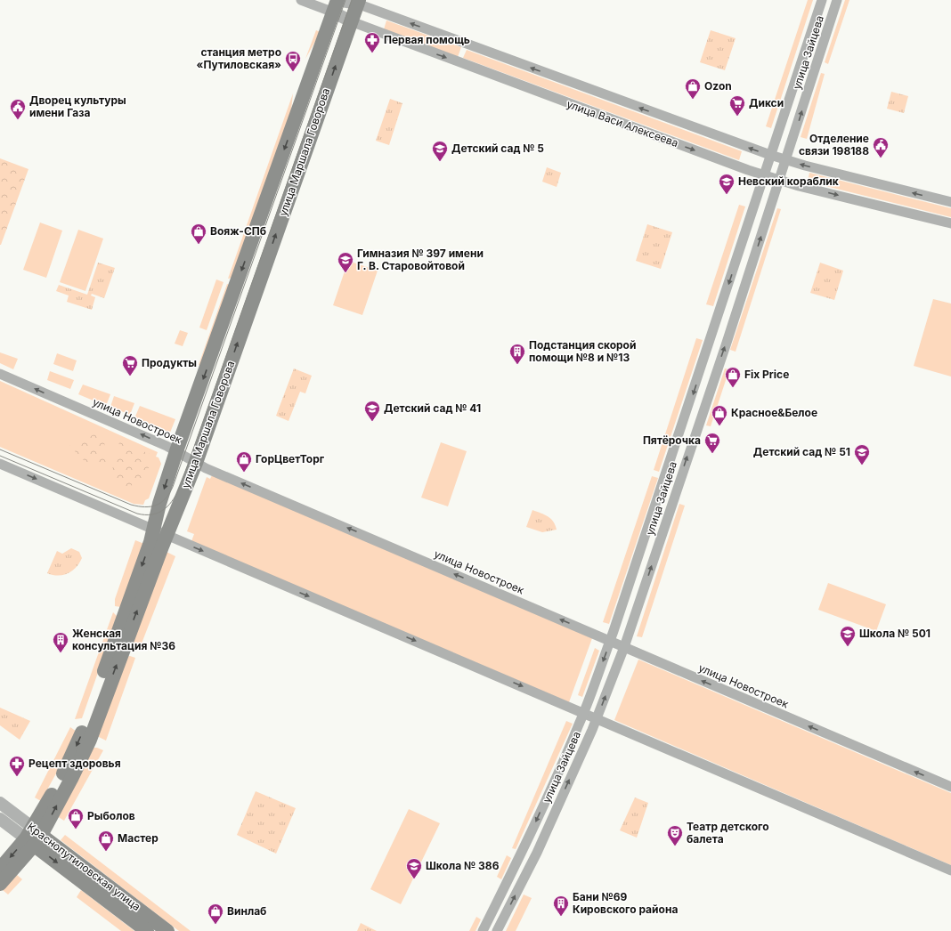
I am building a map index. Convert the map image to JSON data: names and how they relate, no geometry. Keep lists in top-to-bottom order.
{
  "streets": {
    "main road": ["улица Маршала Говорова", "Краснопутиловская улица"],
    "street": ["улица Зайцева", "улица Васи Алексеева", "улица Новостроек"]
  },
  "crossings": [
    ["улица Зайцева", "улица Васи Алексеева"],
    ["улица Зайцева", "улица Новостроек"],
    ["улица Васи Алексеева", "улица Маршала Говорова"],
    ["улица Маршала Говорова", "улица Новостроек"],
    ["улица Маршала Говорова", "Краснопутиловская улица"]
  ],
  "one_way": ["Краснопутиловская улица"],
  "places": {
    "pharmacy": ["Первая помощь", "Рецепт здоровья"],
    "bus stop": ["станция метро «Путиловская»"],
    "shop": [
      "Ozon",
      "Вояж-СПб",
      "Fix Price",
      "Красное&Белое",
      "ГорЦветТорг",
      "Рыболов",
      "Мастер",
      "Винлаб"
    ],
    "supermarket": ["Дикси", "Продукты", "Пятёрочка"],
    "public building": ["Дворец культуры имени Газа", "Отделение связи 198188"],
    "school or university": [
      "Детский сад № 5",
      "Невский кораблик",
      "Гимназия № 397 имени Г. В. Старовойтовой",
      "Детский сад № 41",
      "Детский сад № 51",
      "Школа № 501",
      "Школа № 386"
    ],
    "building": ["Подстанция скорой помощи №8 и №13", "Женская консультация №36", "Бани №69 Кировского района"],
    "theatre": ["Театр детского балета"]
  }
}
